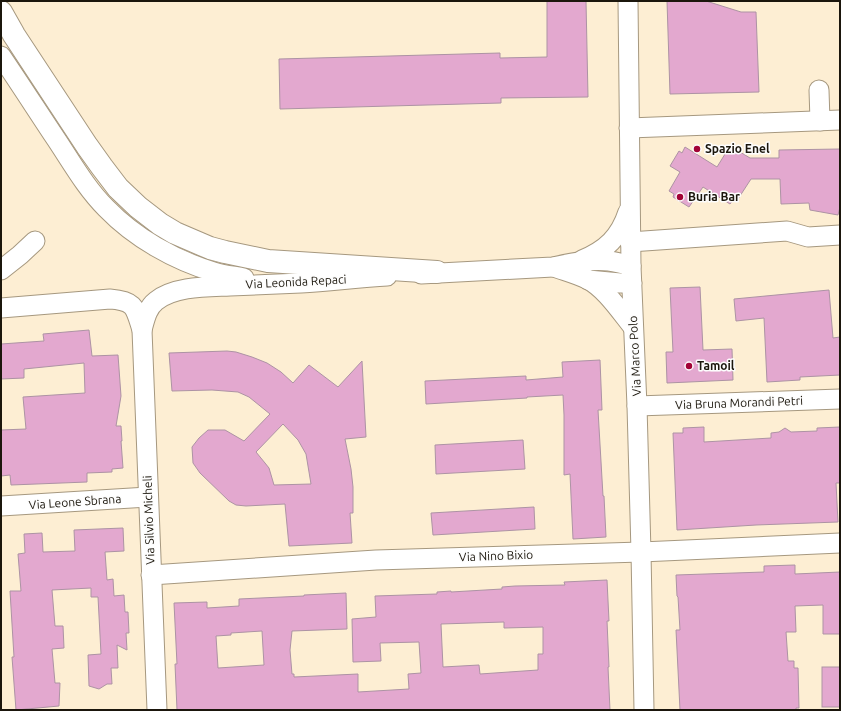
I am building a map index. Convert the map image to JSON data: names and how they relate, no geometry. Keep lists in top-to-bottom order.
{
  "streets": {
    "street": [
      "Via Leonida Repaci",
      "Via Marco Polo",
      "Via Bruna Morandi Petri",
      "Via Leone Sbrana",
      "Via Silvio Micheli",
      "Via Nino Bixio"
    ]
  },
  "crossings": [
    ["Via Leonida Repaci", "Via Marco Polo"],
    ["Via Leonida Repaci", "Via Silvio Micheli"],
    ["Via Marco Polo", "Via Bruna Morandi Petri"],
    ["Via Marco Polo", "Via Nino Bixio"],
    ["Via Leone Sbrana", "Via Silvio Micheli"],
    ["Via Silvio Micheli", "Via Nino Bixio"]
  ],
  "places": ["Spazio Enel", "Buria Bar", "Tamoil"]
}
